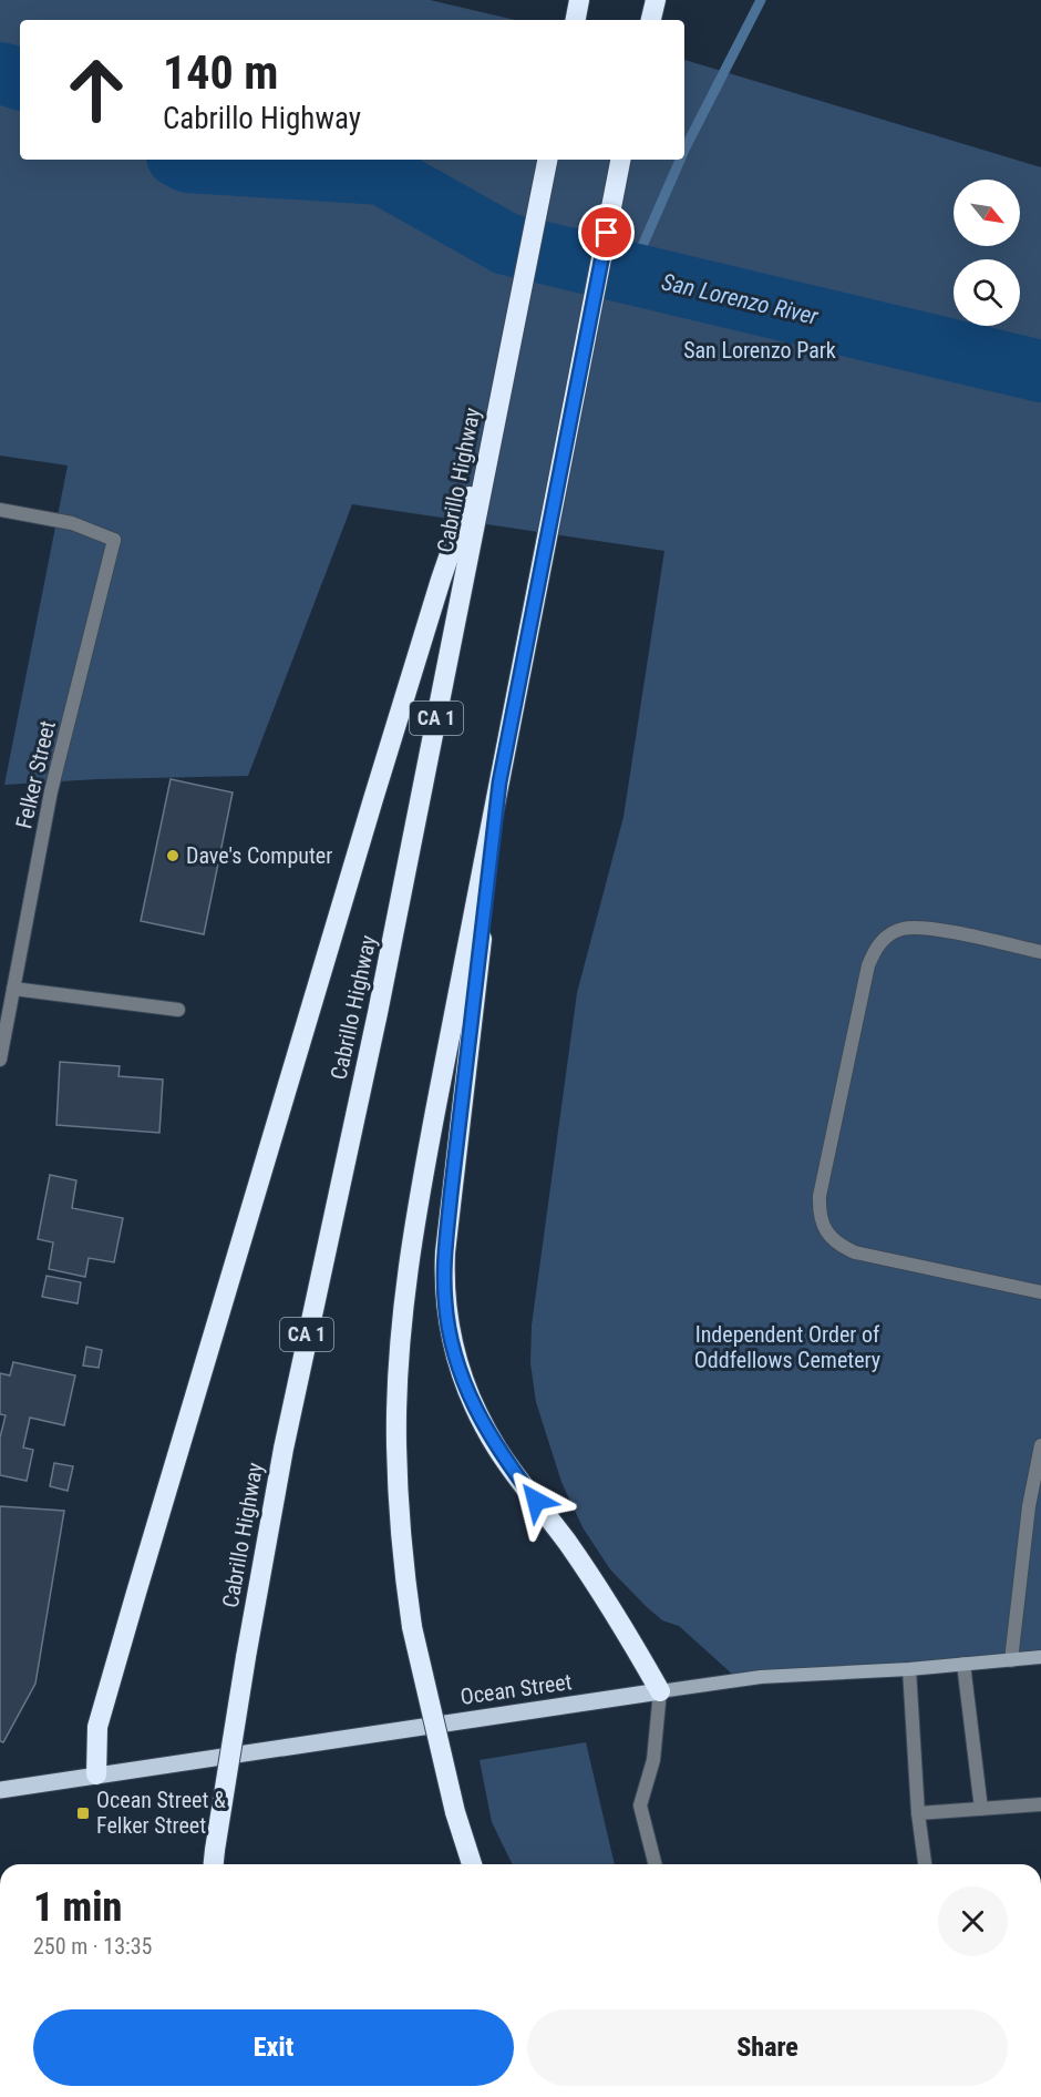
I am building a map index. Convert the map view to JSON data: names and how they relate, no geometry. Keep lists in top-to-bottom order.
{
  "streets": {
    "highway": ["Cabrillo Highway", "CA 1"],
    "main road": ["Ocean Street"],
    "street": ["Felker Street"]
  },
  "water": ["San Lorenzo River"],
  "parks": ["San Lorenzo Park", "Independent Order of Oddfellows Cemetery"],
  "places": {
    "other": ["Dave's Computer"],
    "transit": ["Ocean Street & Felker Street"]
  },
  "north": "bottom right",
  "page": {
    "turn": ["140 m", "Cabrillo Highway"],
    "heading": ["1 min", "250 m · 13:35"],
    "buttons": ["Exit", "Share"]
  }
}
